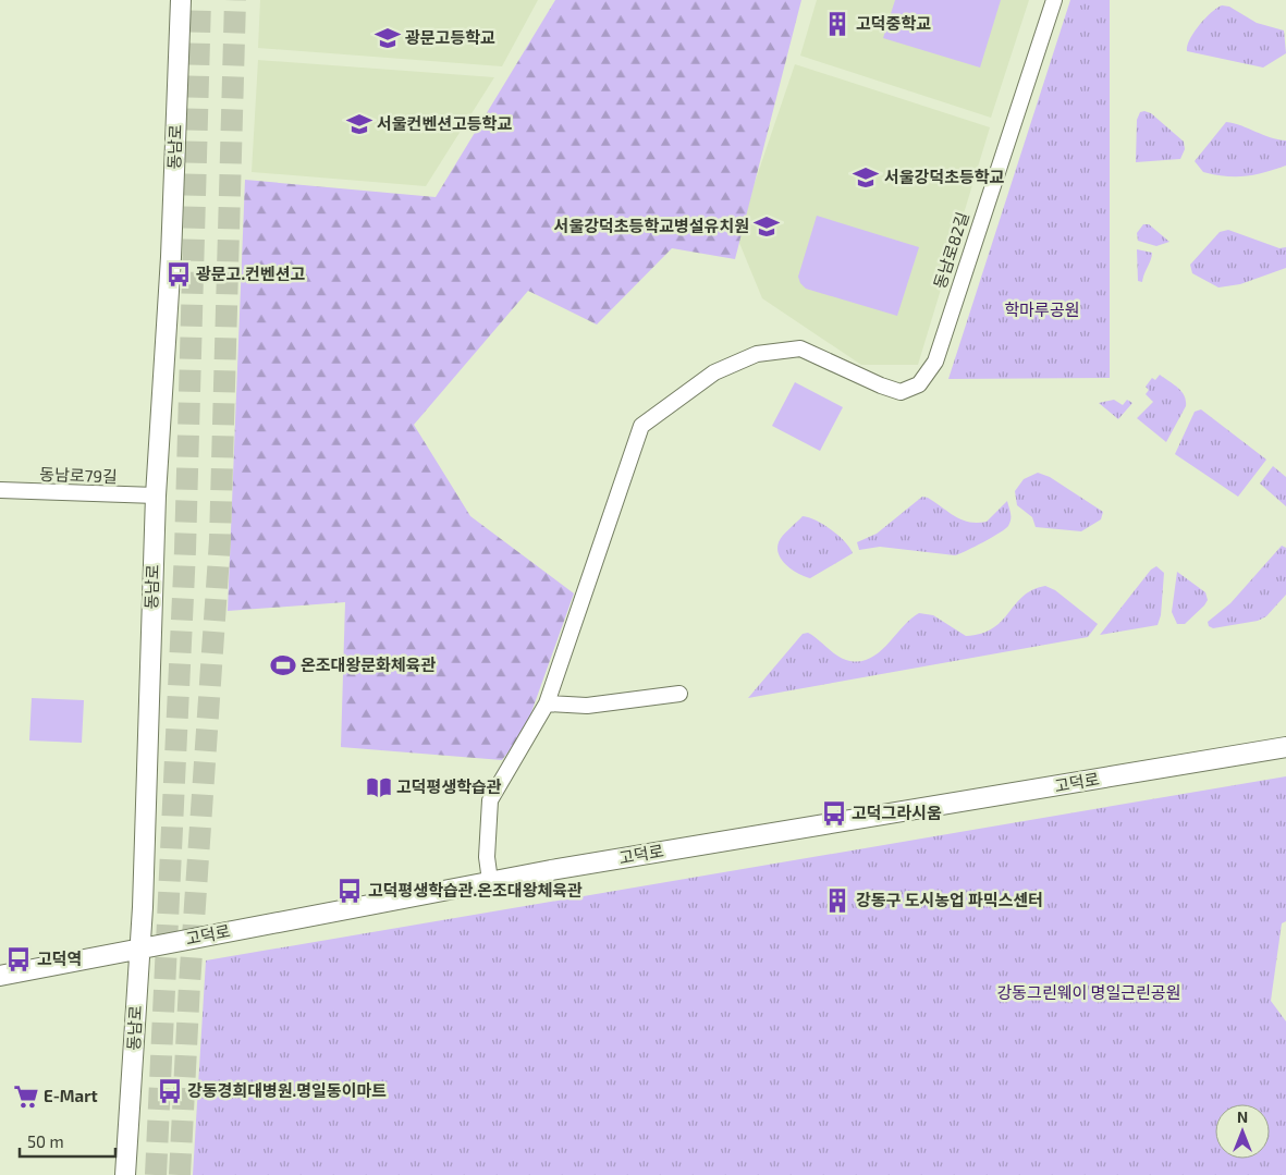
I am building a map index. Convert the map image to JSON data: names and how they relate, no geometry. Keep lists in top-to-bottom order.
{
  "streets": {
    "main road": ["동남로", "고덕로"],
    "street": ["동남로82길", "동남로79길"]
  },
  "crossings": [
    ["동남로", "동남로79길"],
    ["동남로", "고덕로"]
  ],
  "parks": ["학마루공원", "강동그린웨이 명일근린공원"],
  "places": {
    "building": ["고덕중학교", "강동구 도시농업 파믹스센터"],
    "school or university": [
      "광문고등학교",
      "서울컨벤션고등학교",
      "서울강덕초등학교",
      "서울강덕초등학교병설유치원"
    ],
    "bus stop": [
      "광문고.컨벤션고",
      "고덕그라시움",
      "고덕평생학습관.온조대왕체육관",
      "고덕역",
      "강동경희대병원.명일동이마트"
    ],
    "sports": ["온조대왕문화체육관"],
    "library": ["고덕평생학습관"],
    "supermarket": ["E-Mart"]
  },
  "scale_bar": "50 m",
  "north": "top"
}
